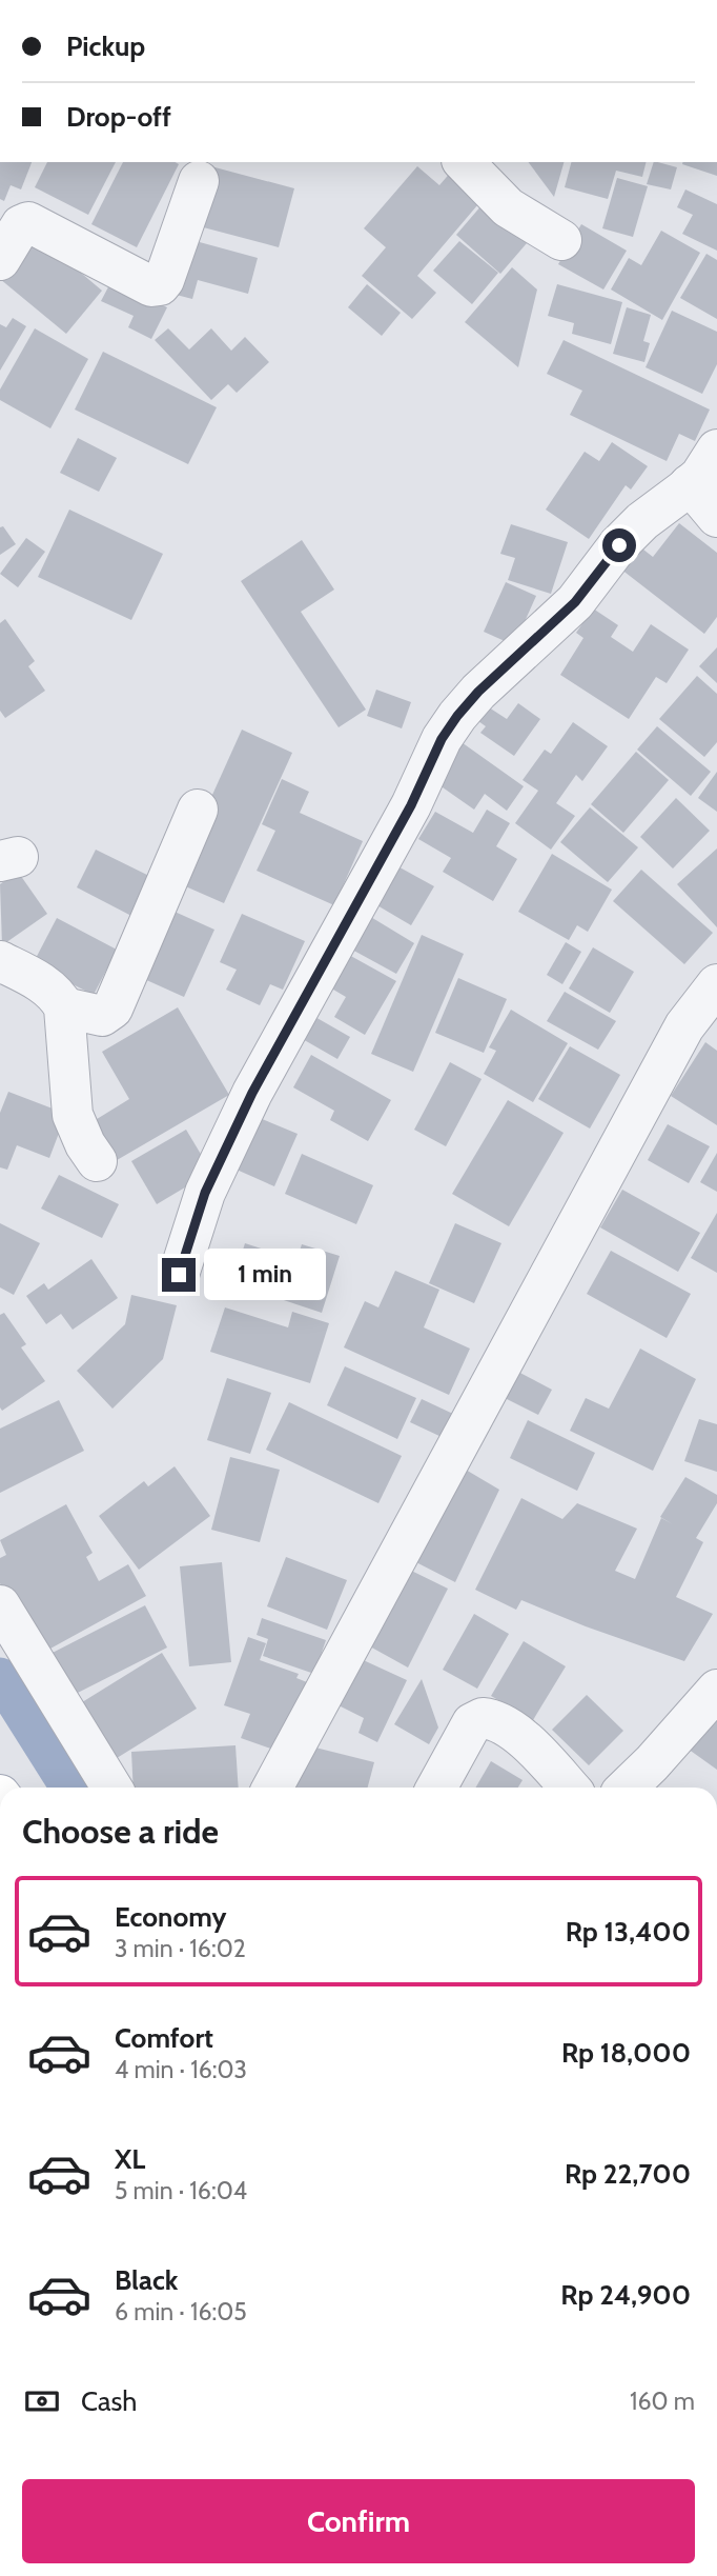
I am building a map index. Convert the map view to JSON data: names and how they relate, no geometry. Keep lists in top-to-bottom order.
{
  "page": {
    "banner": ["Pickup", "Drop-off"],
    "bubble": "1 min",
    "heading": "Choose a ride",
    "list": [
      {
        "name": "Economy",
        "note": "3 min · 16:02",
        "value": "Rp 13,400"
      },
      {
        "name": "Comfort",
        "note": "4 min · 16:03",
        "value": "Rp 18,000"
      },
      {
        "name": "XL",
        "note": "5 min · 16:04",
        "value": "Rp 22,700"
      },
      {
        "name": "Black",
        "note": "6 min · 16:05",
        "value": "Rp 24,900"
      }
    ],
    "pay": ["Cash", "160 m"],
    "buttons": "Confirm"
  }
}
